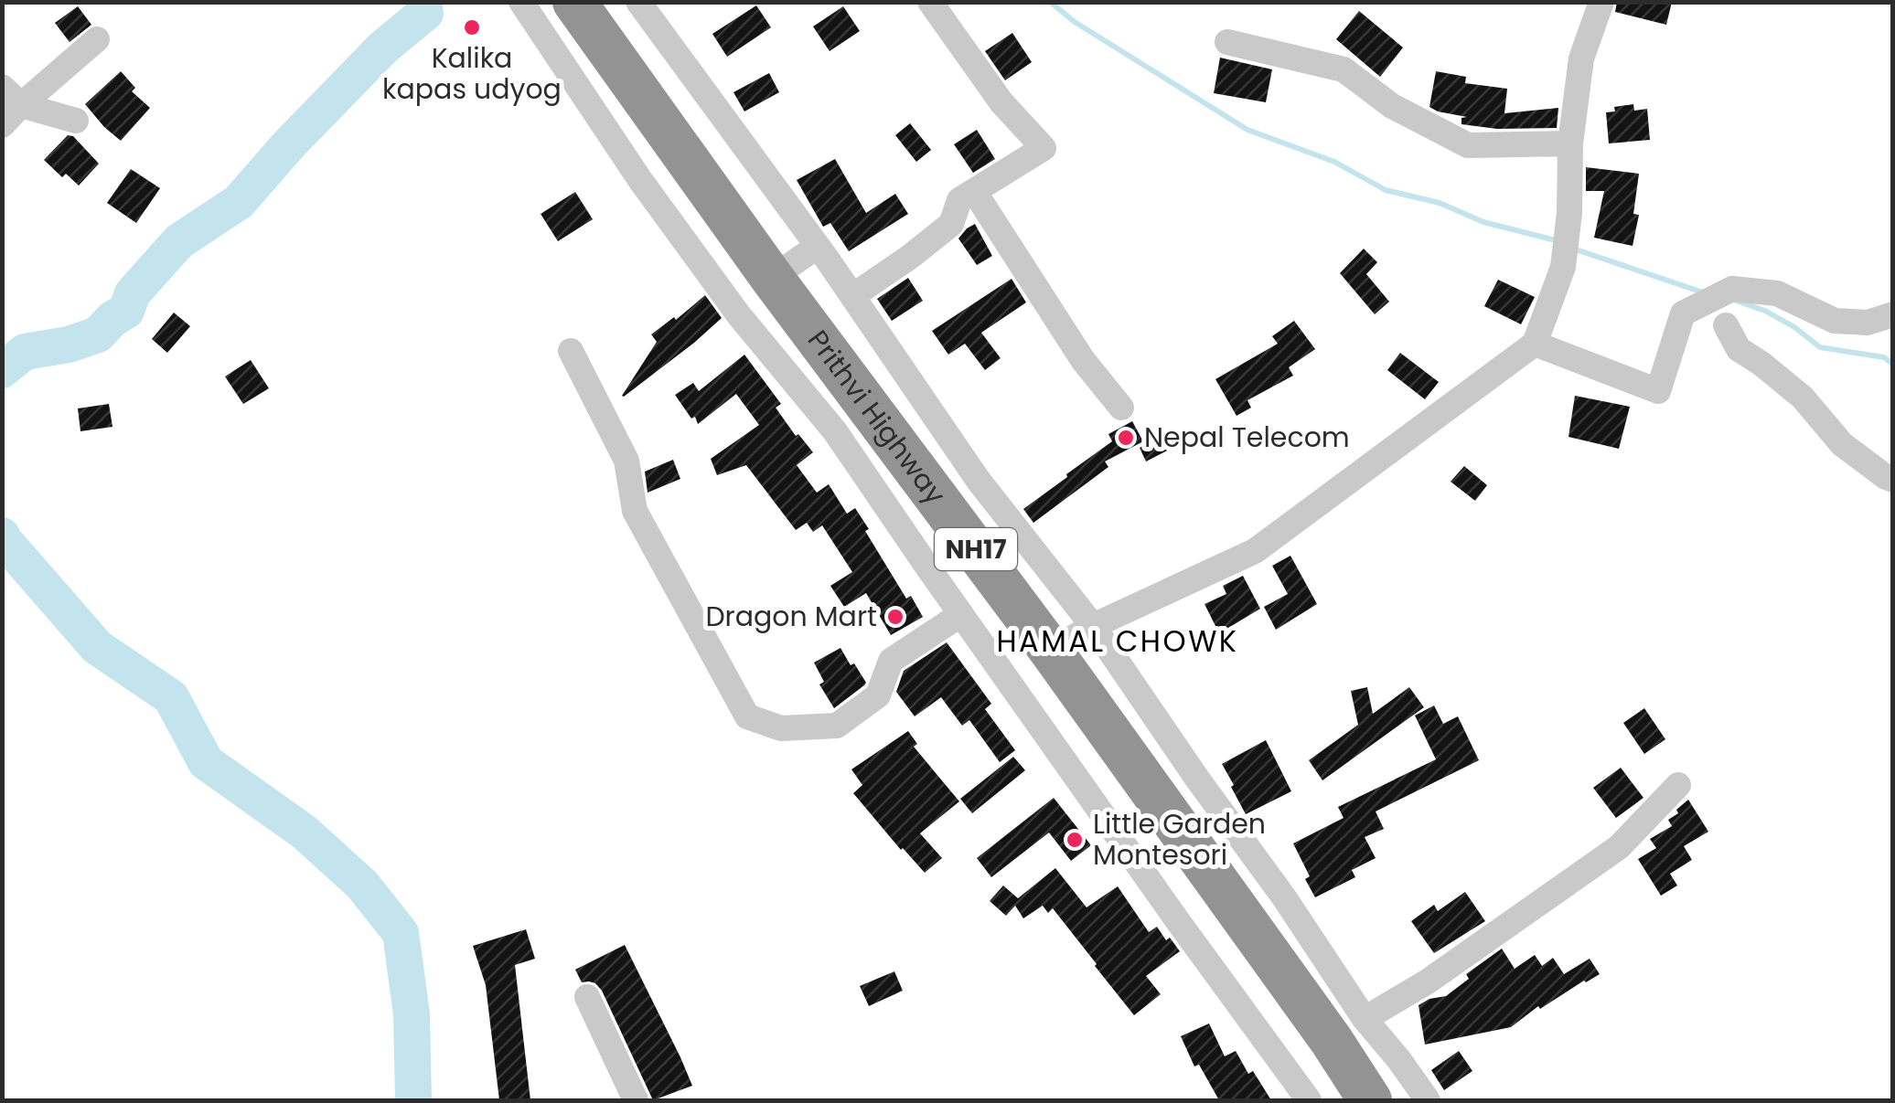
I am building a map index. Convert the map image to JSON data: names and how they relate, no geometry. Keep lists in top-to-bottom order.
{
  "streets": {
    "highway": ["Prithvi Highway", "NH17"]
  },
  "districts": ["HAMAL CHOWK"],
  "places": [
    "Kalika kapas udyog",
    "Nepal Telecom",
    "Dragon Mart",
    "Little Garden Montesori"
  ]
}
